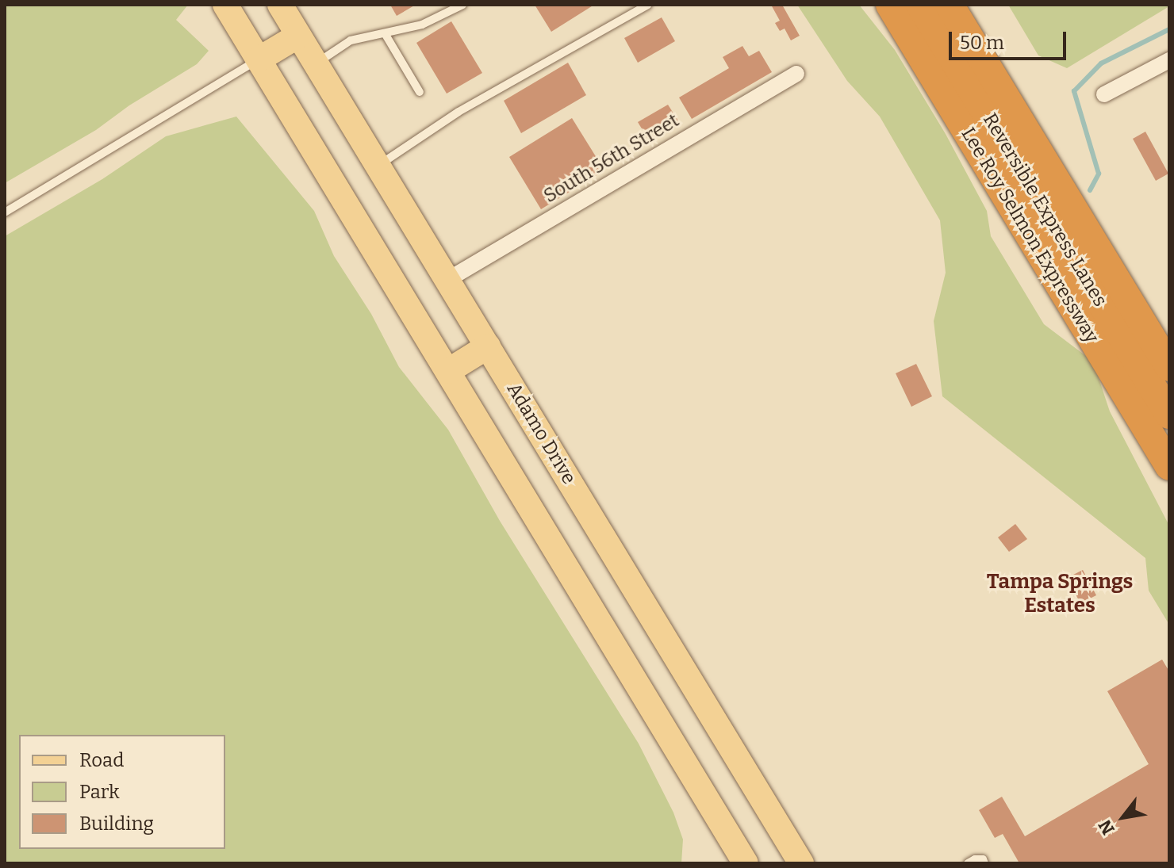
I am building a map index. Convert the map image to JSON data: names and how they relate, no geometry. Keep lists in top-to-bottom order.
{
  "streets": {
    "highway": ["Reversible Express Lanes", "Lee Roy Selmon Expressway"],
    "main road": ["Adamo Drive"],
    "street": ["South 56th Street"]
  },
  "crossings": [
    ["South 56th Street", "Adamo Drive"]
  ],
  "districts": ["Tampa Springs Estates"],
  "legend": ["Road", "Park", "Building"],
  "scale_bar": "50 m",
  "north": "bottom left"
}
